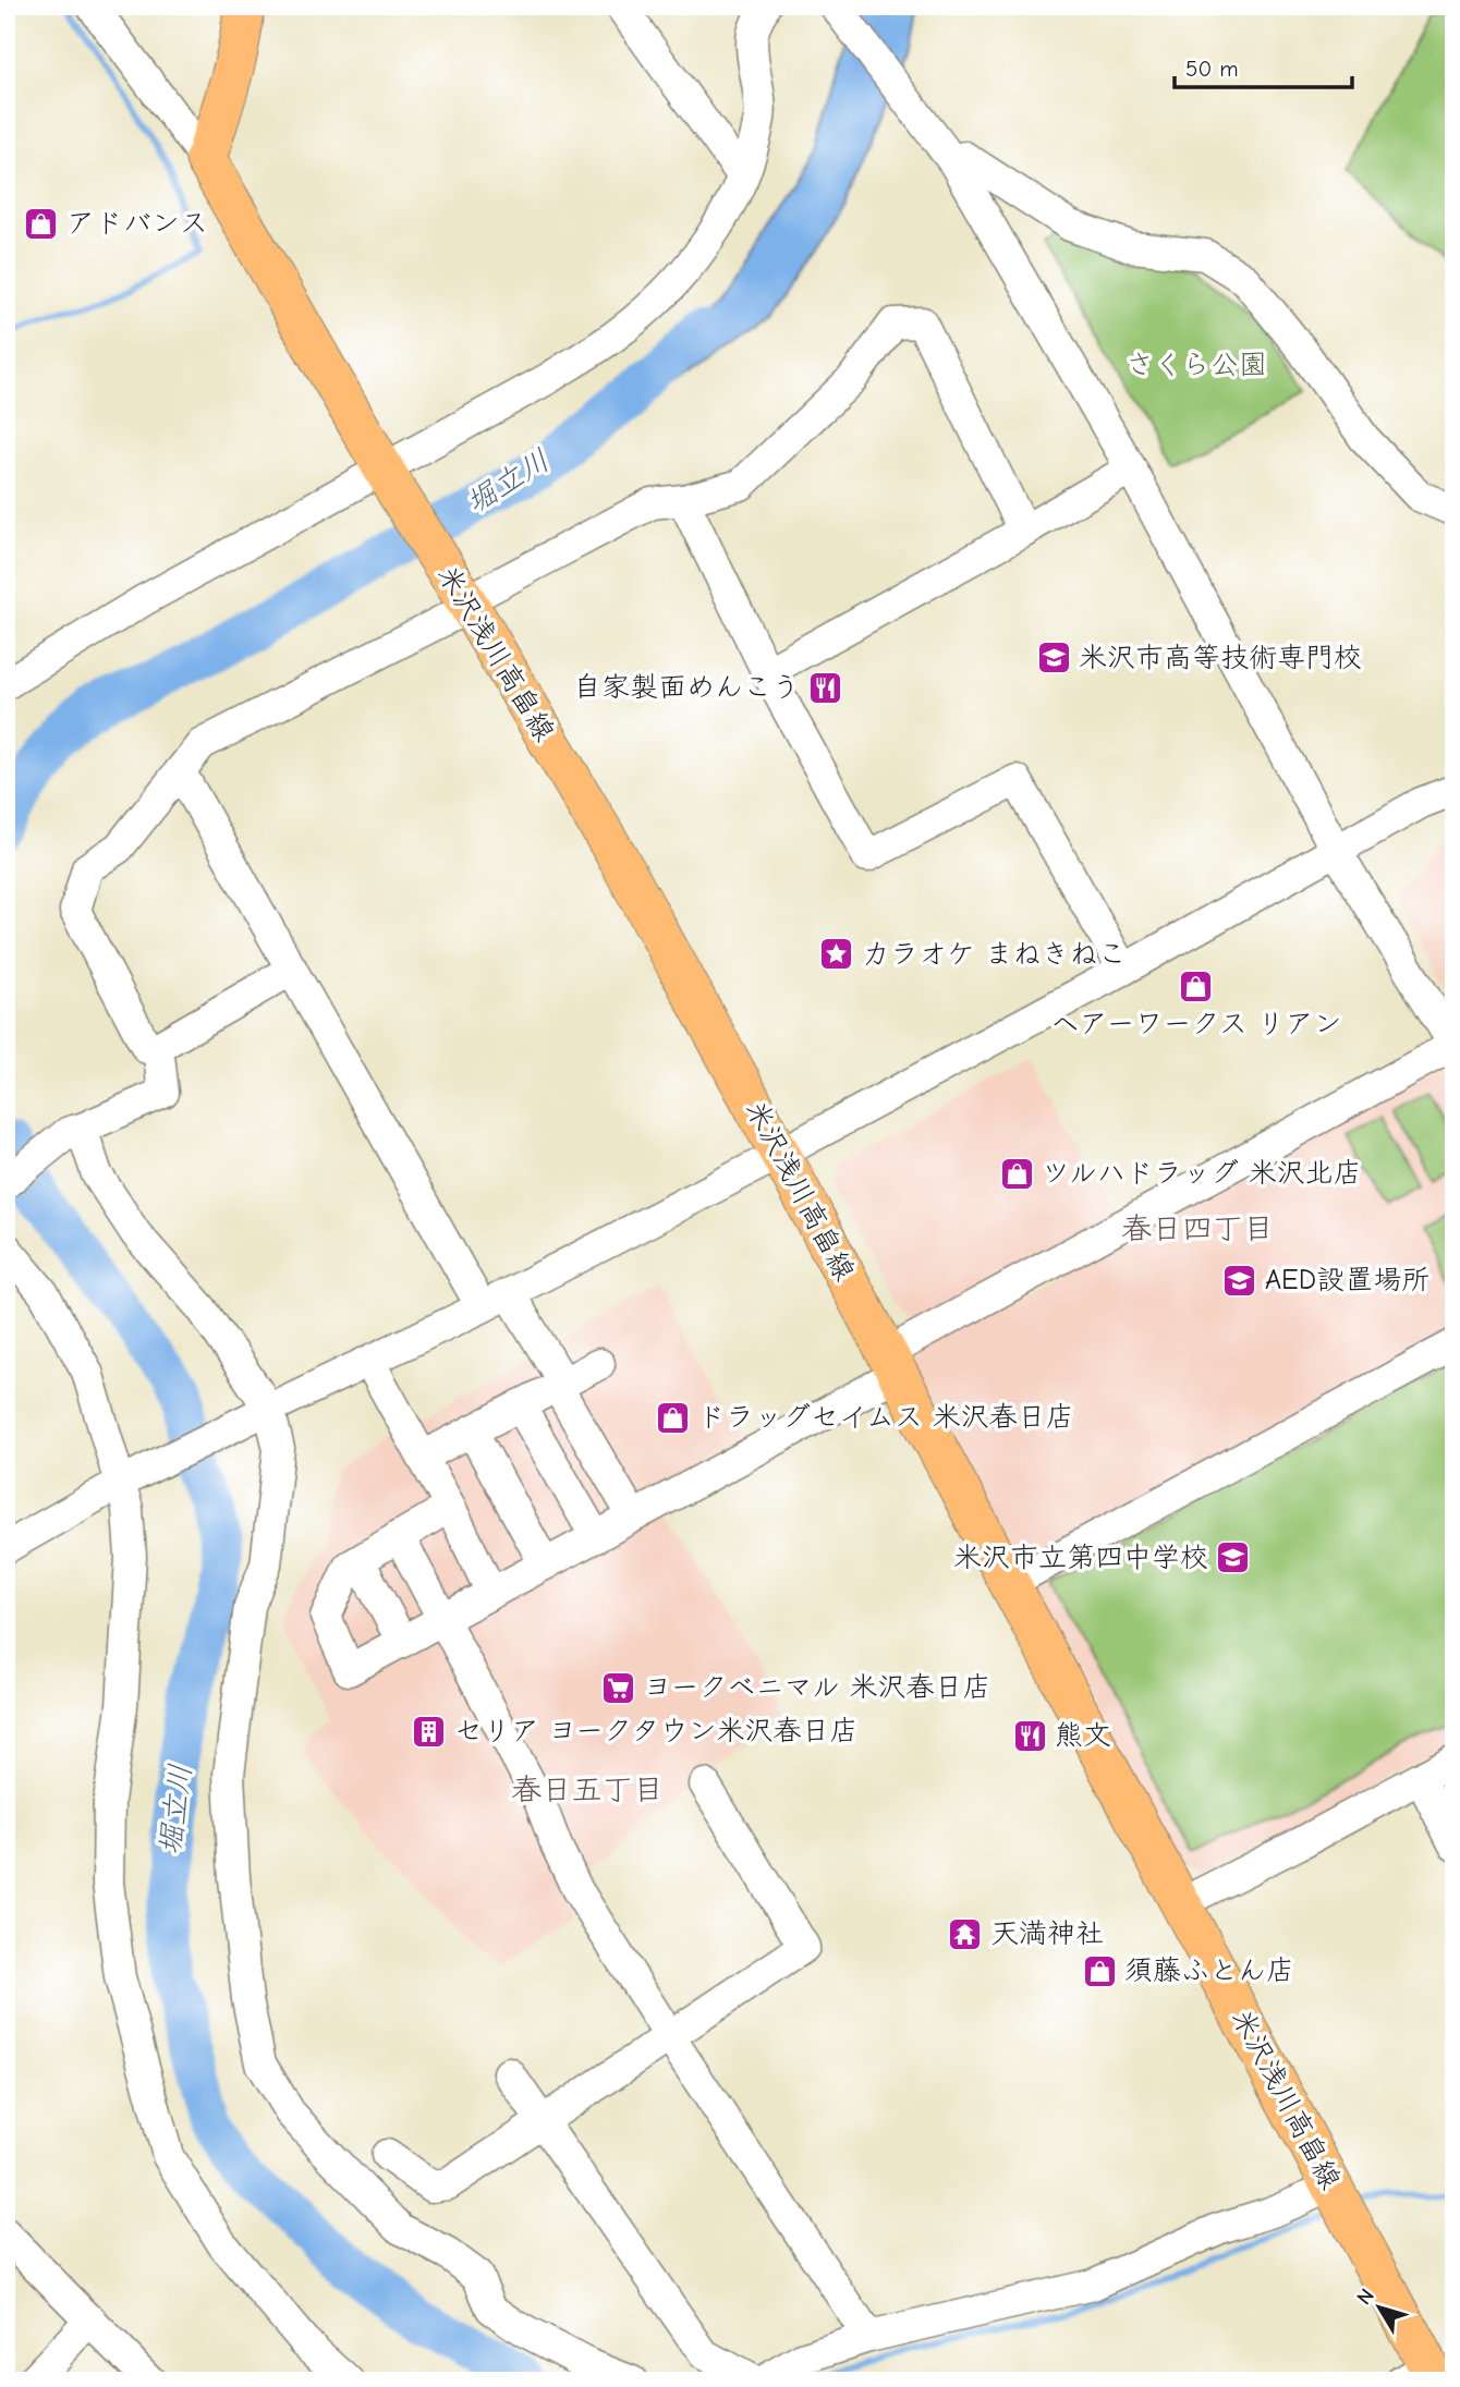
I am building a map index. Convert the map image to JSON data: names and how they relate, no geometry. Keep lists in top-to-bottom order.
{
  "streets": {
    "main road": ["米沢浅川高畠線"]
  },
  "districts": ["春日四丁目", "春日五丁目"],
  "water": ["堀立川"],
  "parks": ["さくら公園"],
  "places": {
    "shop": [
      "アドバンス",
      "ヘアーワークス リアン",
      "ツルハドラッグ 米沢北店",
      "ドラッグセイムス 米沢春日店",
      "須藤ふとん店"
    ],
    "school or university": ["米沢市高等技術専門校", "AED設置場所", "米沢市立第四中学校"],
    "restaurant": ["自家製面めんこう", "熊文"],
    "place": ["カラオケ まねきねこ"],
    "supermarket": ["ヨークベニマル 米沢春日店"],
    "building": ["セリア ヨークタウン米沢春日店"],
    "temple": ["天満神社"]
  },
  "scale_bar": "50 m",
  "north": "top left"
}
